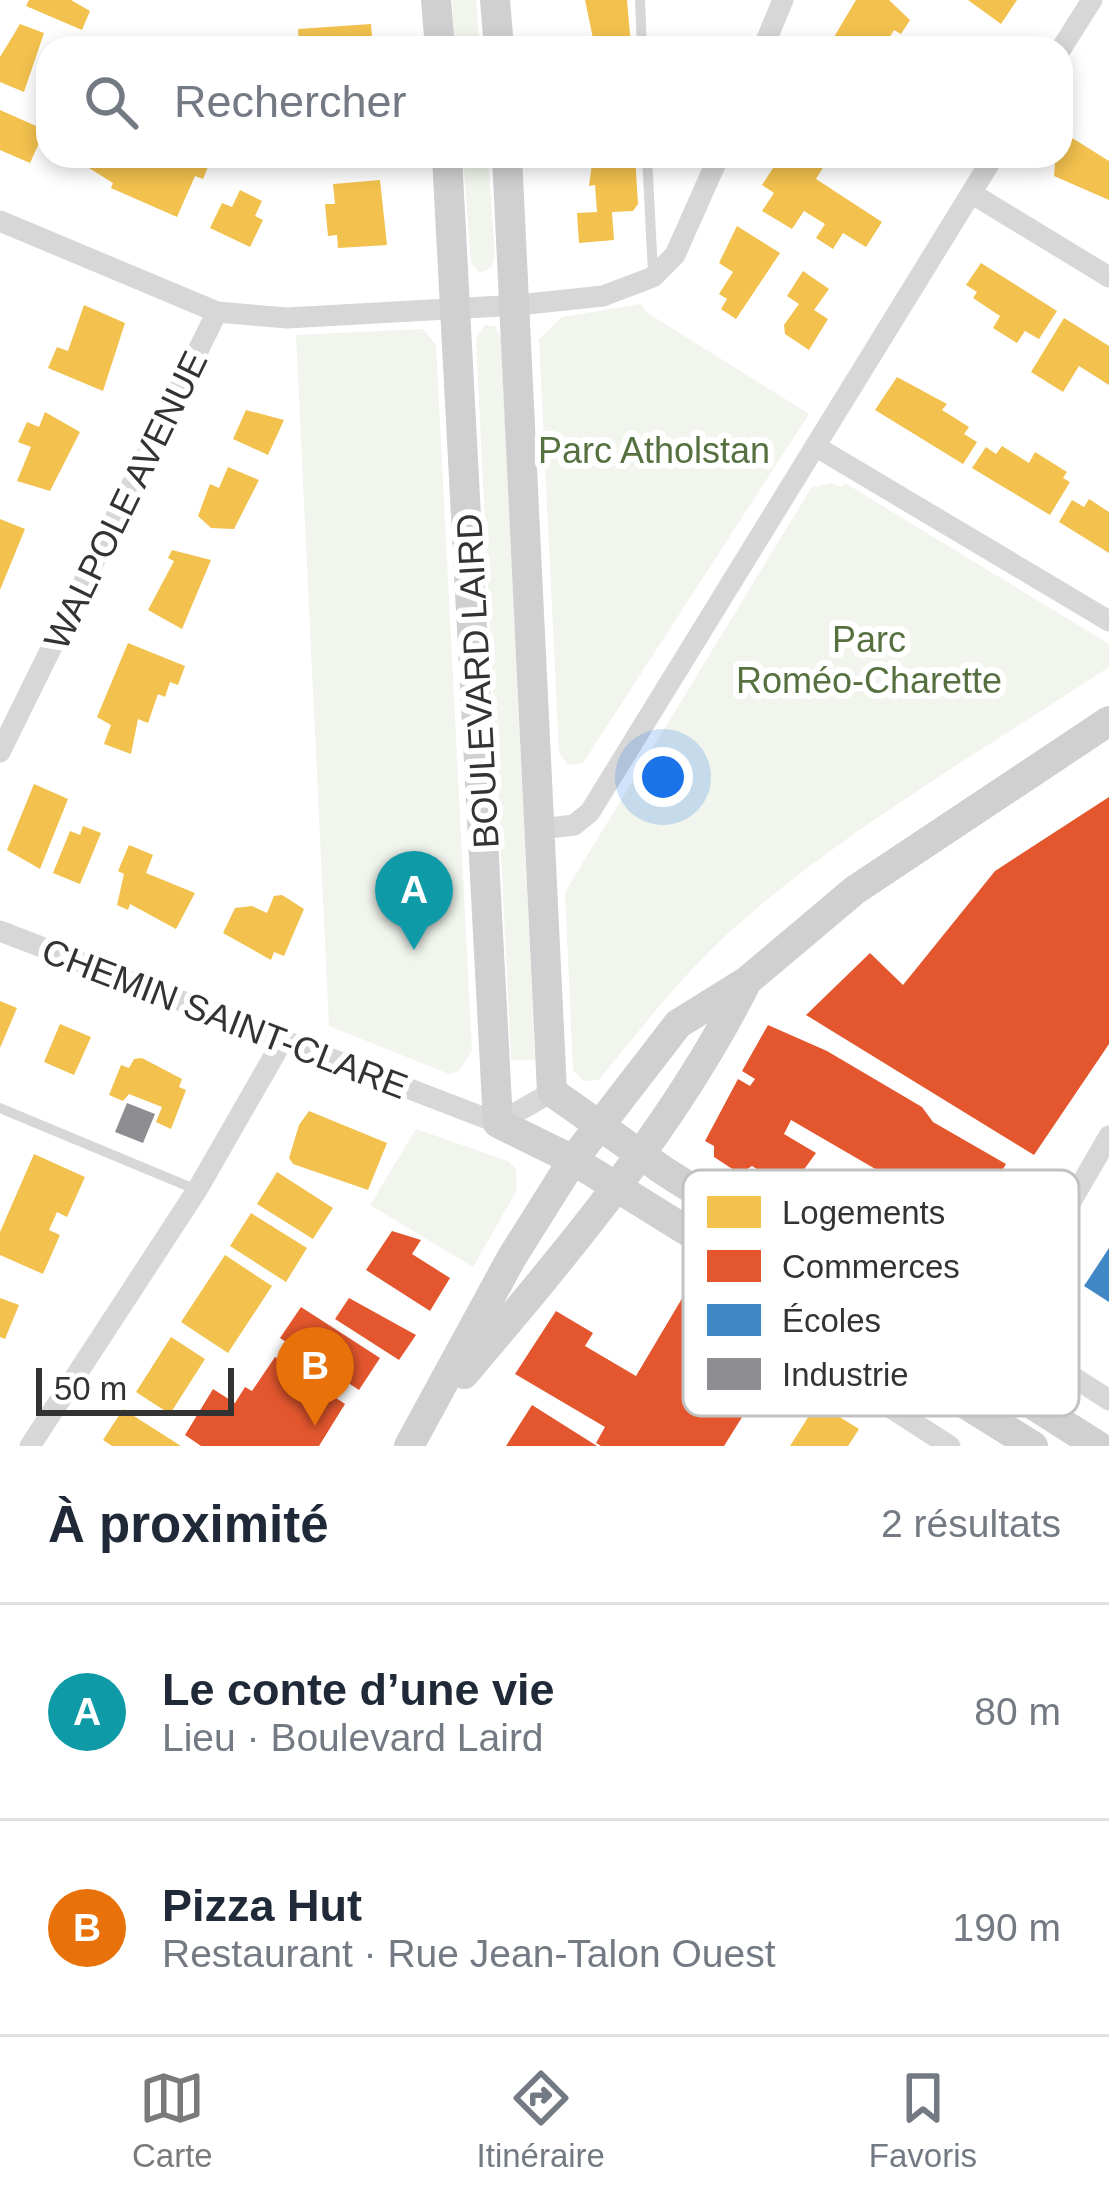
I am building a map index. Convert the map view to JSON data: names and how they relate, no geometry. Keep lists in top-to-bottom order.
{
  "streets": {
    "main road": ["BOULEVARD LAIRD"],
    "street": ["WALPOLE AVENUE", "CHEMIN SAINT-CLARE"]
  },
  "crossings": [
    ["BOULEVARD LAIRD", "CHEMIN SAINT-CLARE"]
  ],
  "parks": ["Parc Atholstan", "Parc Roméo-Charette"],
  "legend": [
    "Logements",
    "Commerces",
    "Écoles",
    "Industrie"
  ],
  "scale_bar": "50 m",
  "page": {
    "search": "Rechercher",
    "pins": ["A", "B"],
    "scale": "50 m",
    "heading": ["À proximité", "2 résultats"],
    "list": [
      {
        "mark": "A",
        "name": "Le conte d’une vie",
        "note": "Lieu · Boulevard Laird",
        "value": "80 m"
      },
      {
        "mark": "B",
        "name": "Pizza Hut",
        "note": "Restaurant · Rue Jean-Talon Ouest",
        "value": "190 m"
      }
    ],
    "nav": ["Carte", "Itinéraire", "Favoris"]
  }
}
